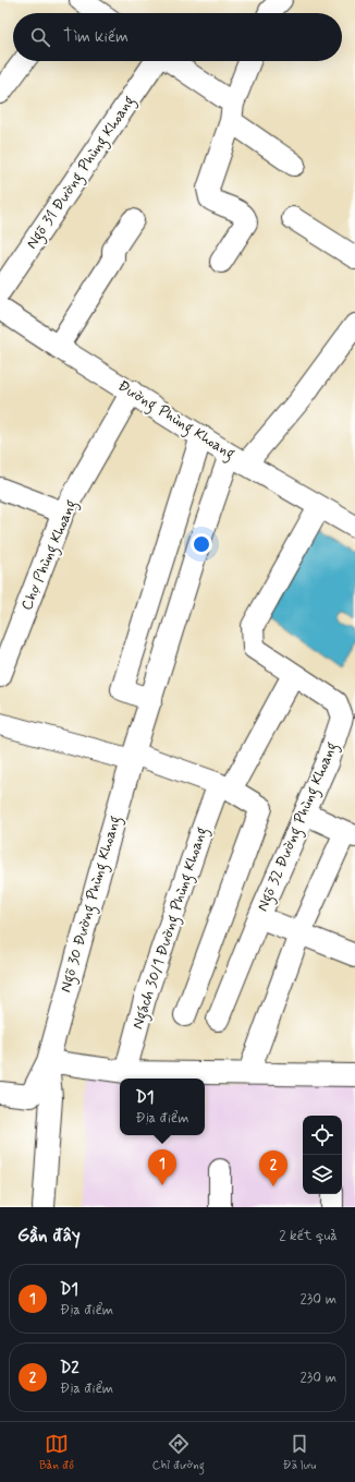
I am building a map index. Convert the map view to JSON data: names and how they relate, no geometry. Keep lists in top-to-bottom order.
{
  "streets": {
    "street": [
      "Ngõ 31 Đường Phùng Khoang",
      "Đường Phùng Khoang",
      "Chợ Phùng Khoang",
      "Ngõ 32 Đường Phùng Khoang",
      "Ngõ 30 Đường Phùng Khoang",
      "Ngách 30/1 Đường Phùng Khoang"
    ]
  },
  "crossings": [
    ["Đường Phùng Khoang", "Chợ Phùng Khoang"],
    ["Đường Phùng Khoang", "Ngõ 32 Đường Phùng Khoang"],
    ["Đường Phùng Khoang", "Ngõ 30 Đường Phùng Khoang"],
    ["Ngõ 32 Đường Phùng Khoang", "Ngách 30/1 Đường Phùng Khoang"]
  ],
  "page": {
    "search": "Tìm kiếm",
    "popup": ["D1", "Địa điểm"],
    "pins": ["1", "2"],
    "heading": ["Gần đây", "2 kết quả"],
    "list": [
      {
        "mark": "1",
        "name": "D1",
        "note": "Địa điểm",
        "value": "230 m"
      },
      {
        "mark": "2",
        "name": "D2",
        "note": "Địa điểm",
        "value": "230 m"
      }
    ],
    "nav": ["Bản đồ", "Chỉ đường", "Đã lưu"]
  }
}
